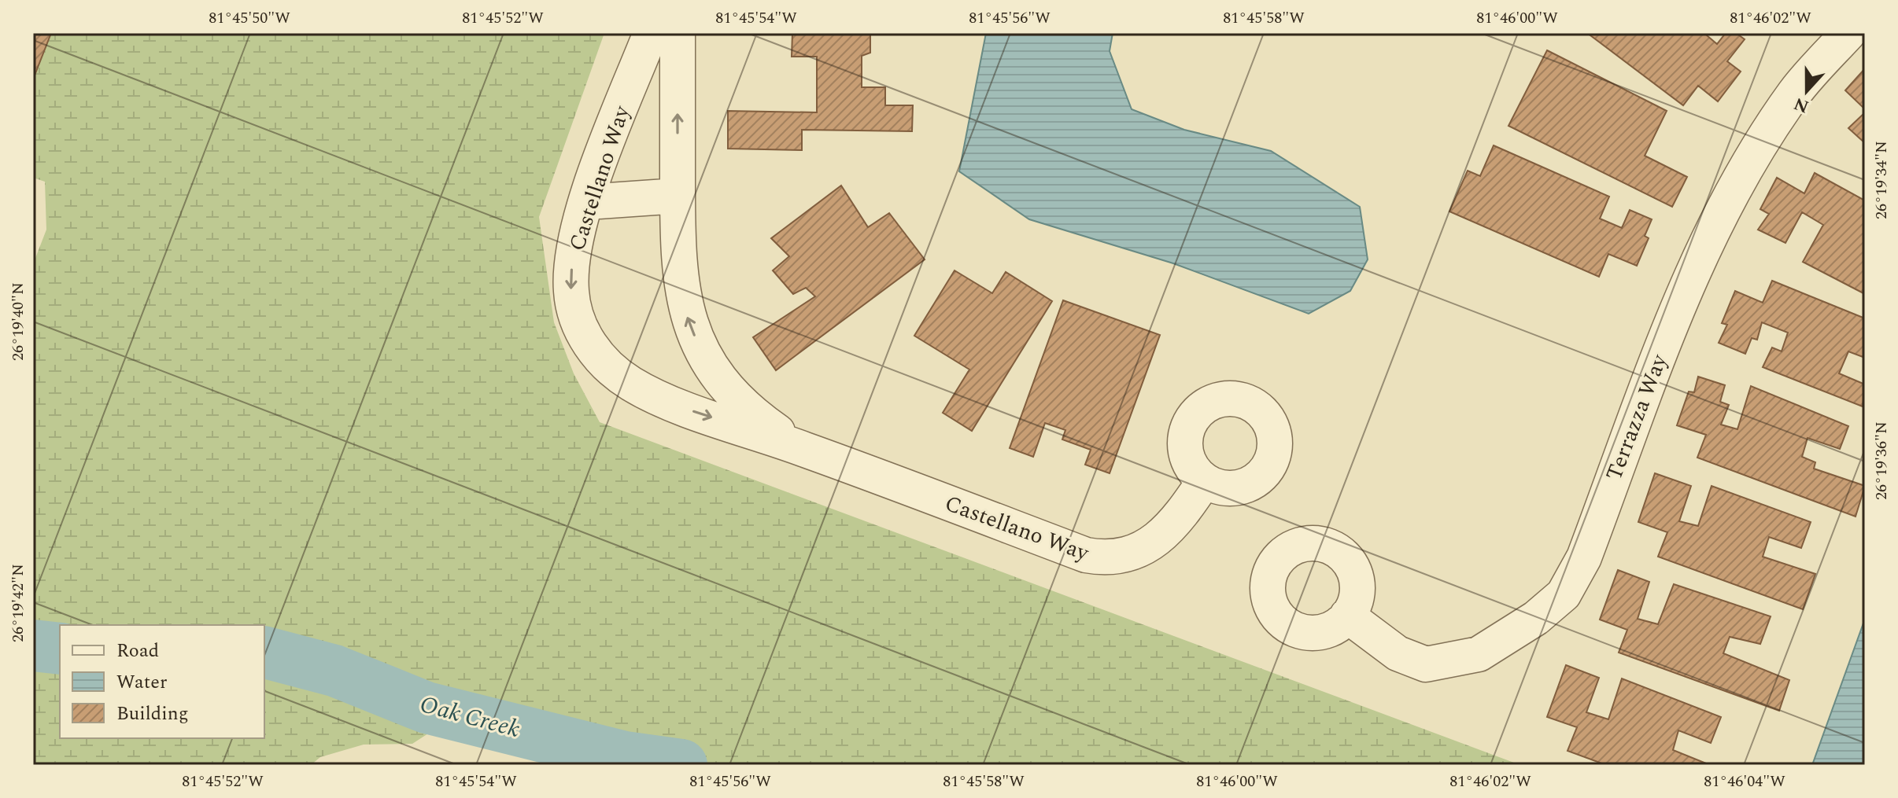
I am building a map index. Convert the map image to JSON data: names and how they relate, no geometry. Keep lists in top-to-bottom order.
{
  "streets": {
    "street": ["Castellano Way", "Terrazza Way"]
  },
  "water": ["Oak Creek"],
  "legend": ["Road", "Water", "Building"],
  "north": "bottom",
  "coordinates": [
    "81°45'50\"W",
    "81°45'52\"W",
    "81°45'54\"W",
    "81°45'56\"W",
    "81°45'58\"W",
    "81°46'00\"W",
    "81°46'02\"W",
    "26°19'34\"N",
    "26°19'40\"N",
    "26°19'36\"N",
    "26°19'42\"N",
    "81°46'04\"W"
  ]
}
